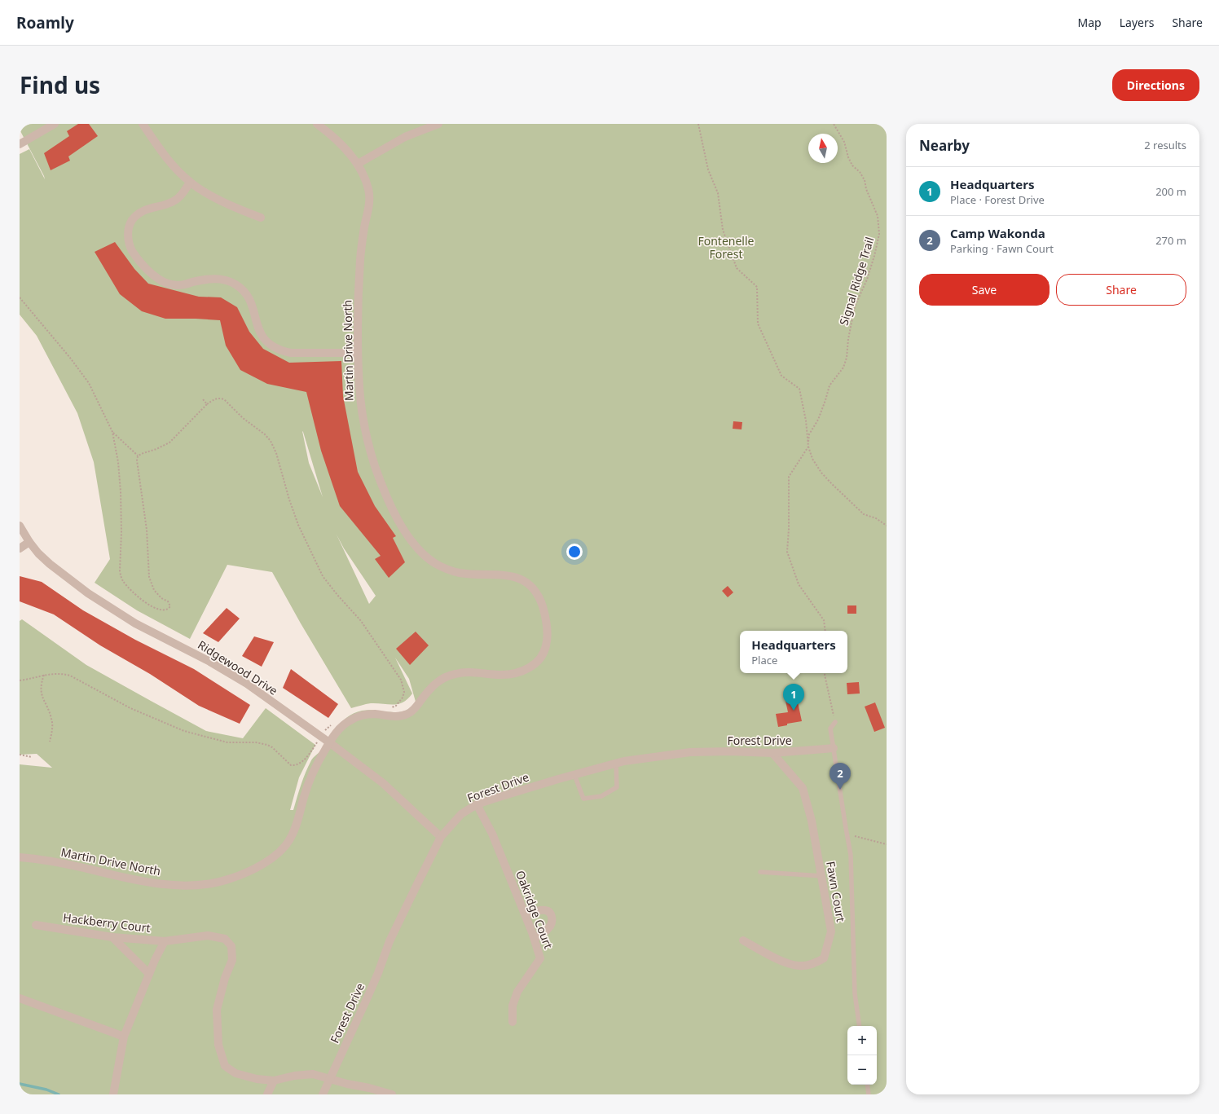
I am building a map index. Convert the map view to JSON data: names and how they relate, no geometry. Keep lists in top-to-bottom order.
{
  "streets": {
    "street": [
      "Martin Drive North",
      "Ridgewood Drive",
      "Forest Drive",
      "Fawn Court",
      "Oakridge Court",
      "Hackberry Court"
    ],
    "path": ["Signal Ridge Trail"]
  },
  "crossings": [
    ["Martin Drive North", "Ridgewood Drive"],
    ["Ridgewood Drive", "Forest Drive"],
    ["Forest Drive", "Fawn Court"],
    ["Forest Drive", "Oakridge Court"],
    ["Forest Drive", "Hackberry Court"]
  ],
  "parks": ["Fontenelle Forest"],
  "north": "top",
  "page": {
    "header": "Roamly",
    "nav": ["Map", "Layers", "Share"],
    "title": "Find us",
    "buttons": [
      "Directions",
      ["Save", "Share"]
    ],
    "heading": ["Nearby", "2 results"],
    "list": [
      {
        "mark": "1",
        "name": "Headquarters",
        "note": "Place · Forest Drive",
        "value": "200 m"
      },
      {
        "mark": "2",
        "name": "Camp Wakonda",
        "note": "Parking · Fawn Court",
        "value": "270 m"
      }
    ],
    "popup": ["Headquarters", "Place"],
    "pins": ["1", "2"],
    "map_buttons": ["+", "−"]
  }
}
